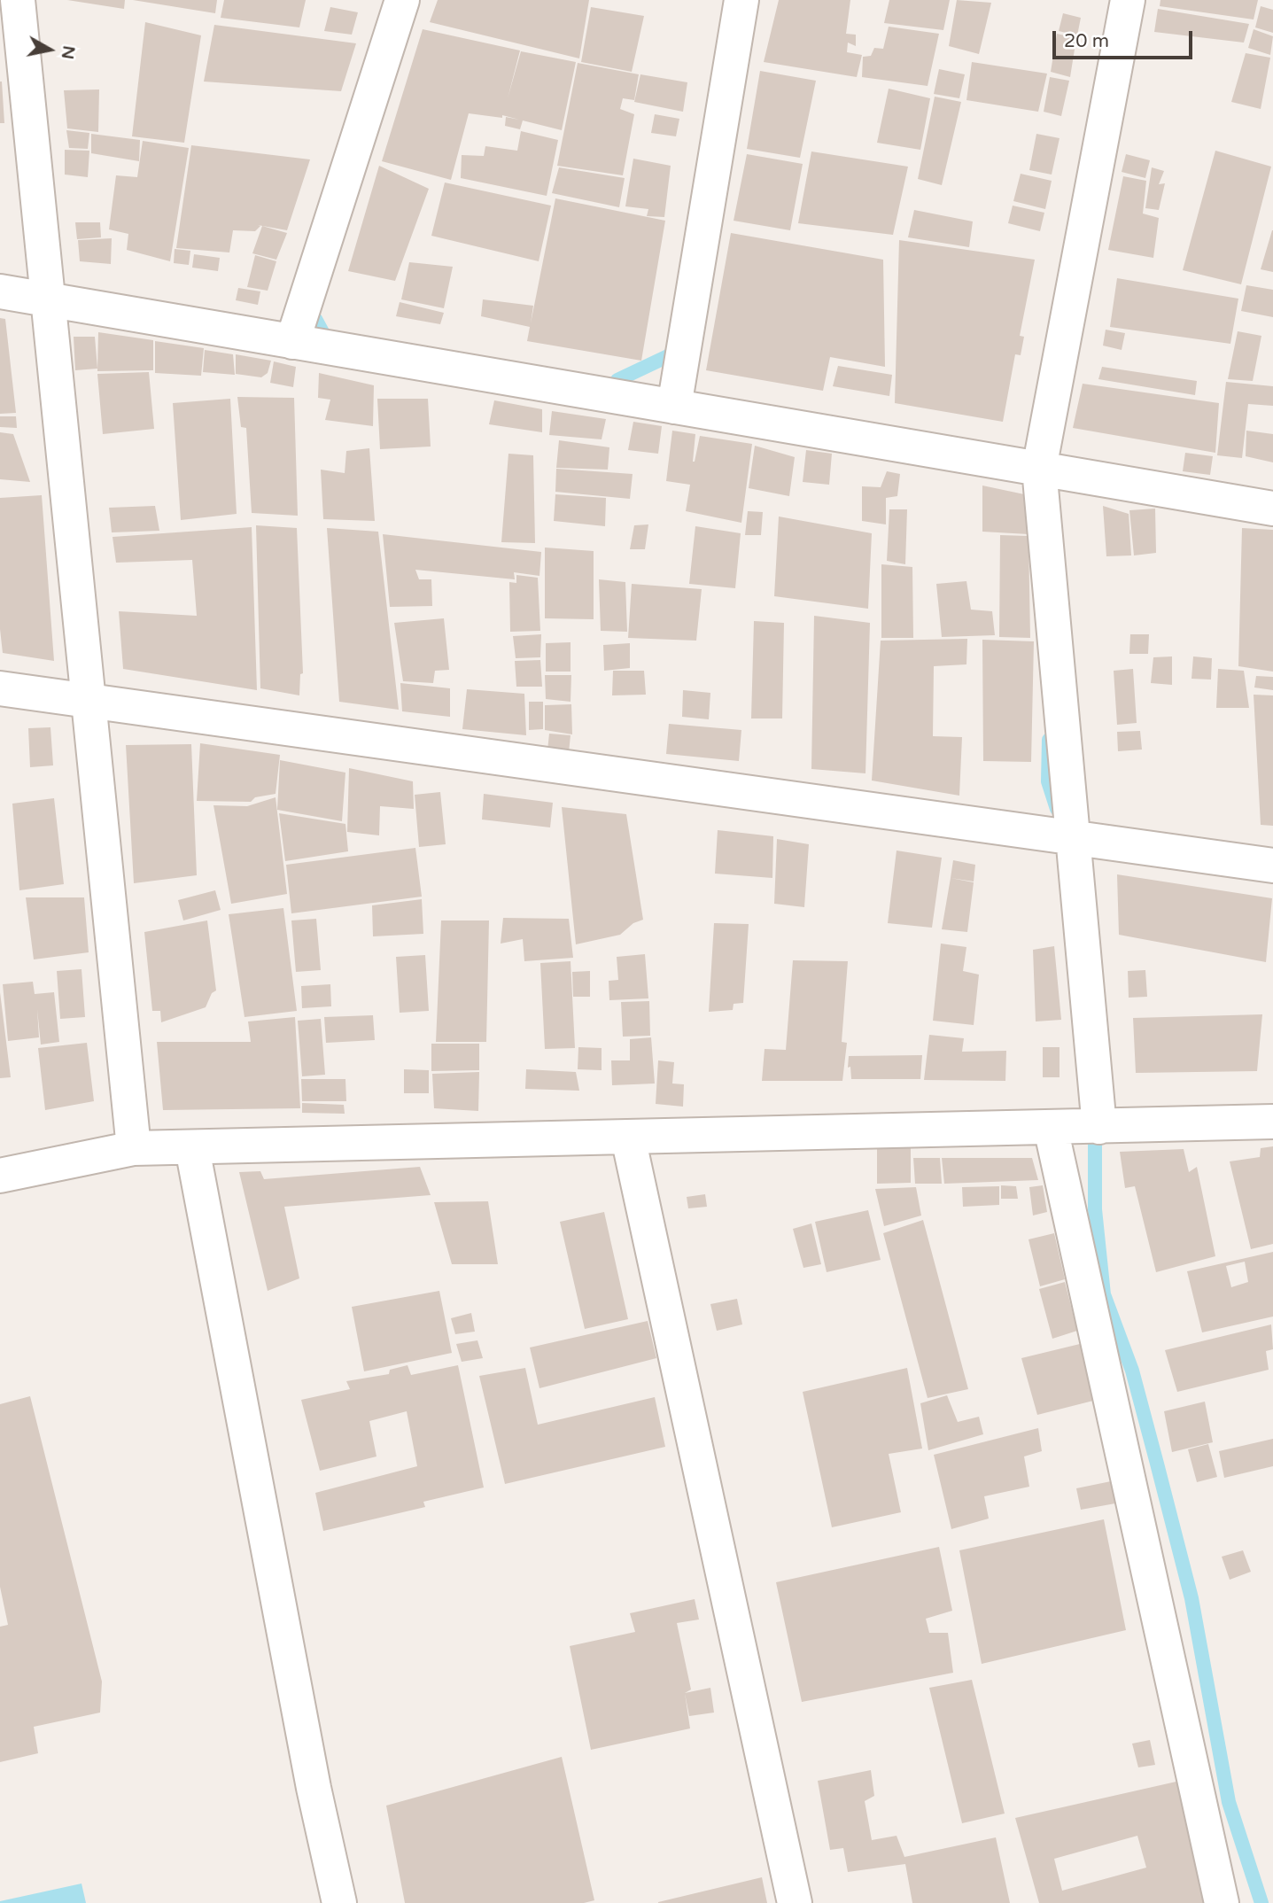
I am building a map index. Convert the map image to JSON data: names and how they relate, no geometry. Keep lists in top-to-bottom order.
{
  "scale_bar": "20 m",
  "north": "right"
}
